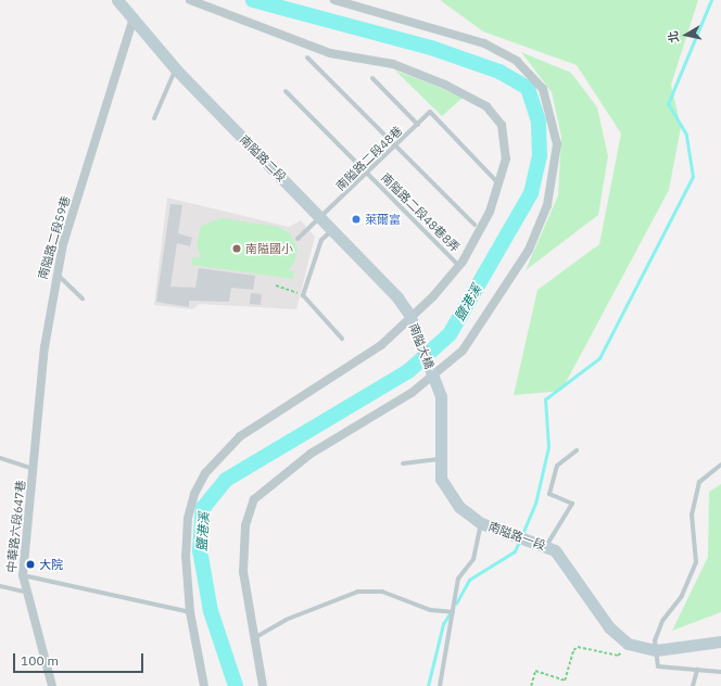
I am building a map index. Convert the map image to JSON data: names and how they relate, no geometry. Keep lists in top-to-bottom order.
{
  "streets": {
    "street": [
      "南隘路二段",
      "南隘路二段59巷",
      "南隘大橋",
      "中華路六段647巷",
      "南隘路一段"
    ],
    "lane": ["南隘路二段48巷", "南隘路二段48巷8弄"]
  },
  "crossings": [
    ["南隘路二段", "南隘路二段48巷"],
    ["南隘路二段", "南隘路二段59巷"],
    ["南隘路二段", "南隘大橋"],
    ["南隘路二段48巷", "南隘路二段48巷8弄"],
    ["南隘路二段59巷", "中華路六段647巷"],
    ["南隘大橋", "南隘路一段"]
  ],
  "water": ["鹽港溪"],
  "places": ["萊爾富", "南隘國小", "大院"],
  "scale_bar": "100 m",
  "north": "left"
}
